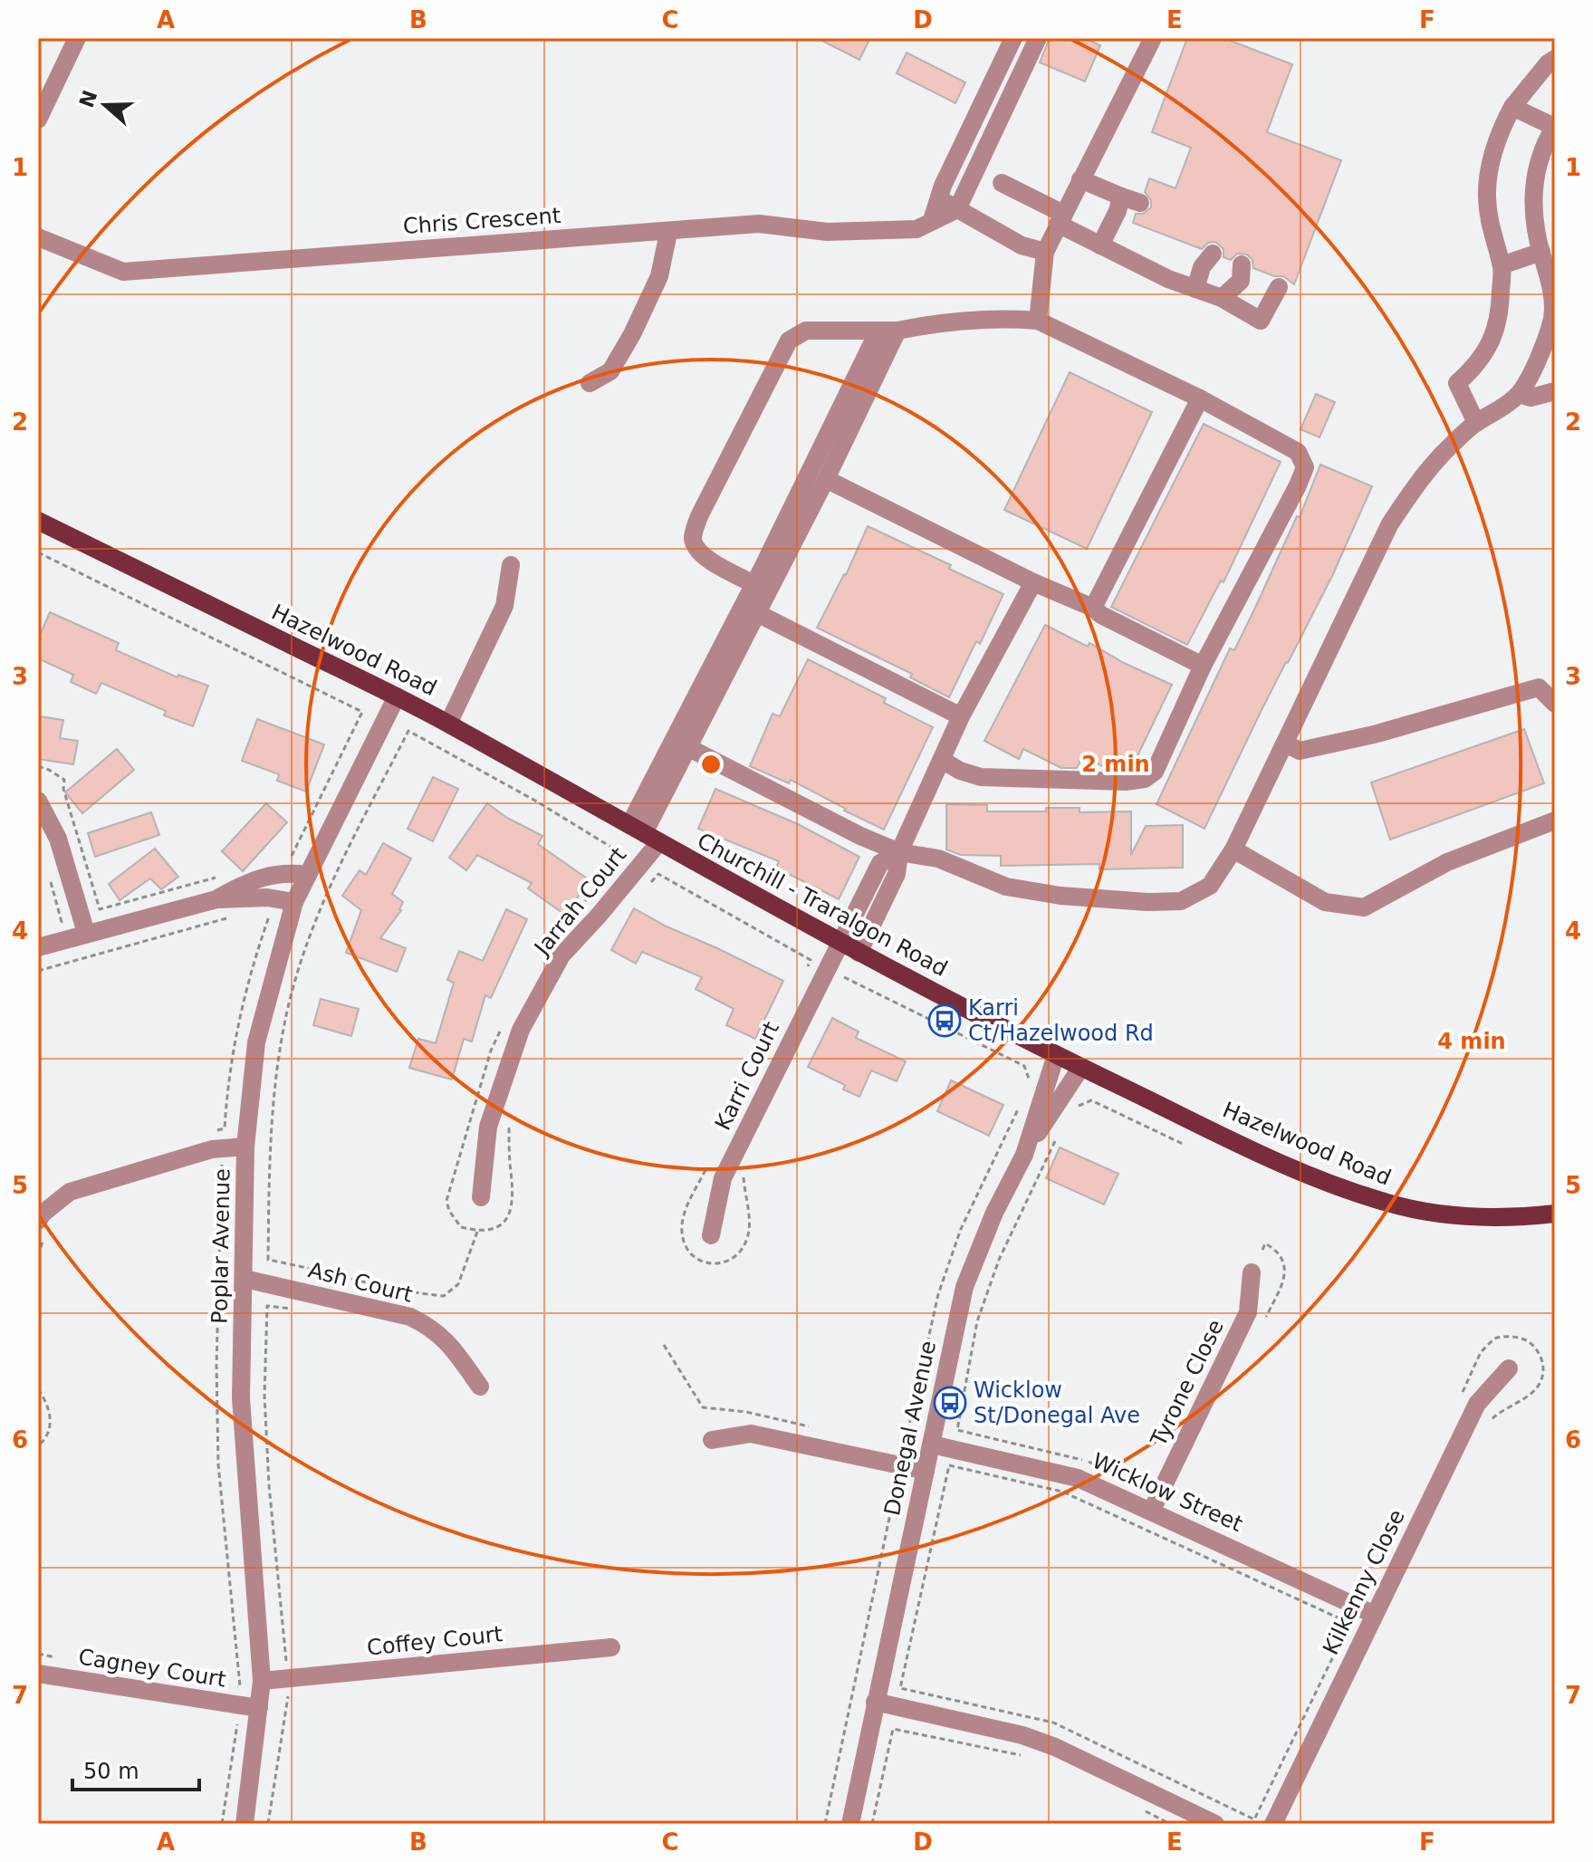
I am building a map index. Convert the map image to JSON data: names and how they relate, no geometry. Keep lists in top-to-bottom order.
{
  "streets": {
    "main road": ["Hazelwood Road", "Churchill - Traralgon Road"],
    "street": [
      "Chris Crescent",
      "Jarrah Court",
      "Karri Court",
      "Poplar Avenue",
      "Ash Court",
      "Tyrone Close",
      "Donegal Avenue",
      "Wicklow Street",
      "Kilkenny Close",
      "Coffey Court",
      "Cagney Court"
    ]
  },
  "crossings": [
    ["Hazelwood Road", "Jarrah Court"],
    ["Hazelwood Road", "Churchill - Traralgon Road"],
    ["Hazelwood Road", "Poplar Avenue"],
    ["Hazelwood Road", "Donegal Avenue"],
    ["Jarrah Court", "Churchill - Traralgon Road"],
    ["Churchill - Traralgon Road", "Karri Court"],
    ["Churchill - Traralgon Road", "Donegal Avenue"],
    ["Poplar Avenue", "Ash Court"],
    ["Poplar Avenue", "Coffey Court"],
    ["Poplar Avenue", "Cagney Court"],
    ["Tyrone Close", "Wicklow Street"],
    ["Donegal Avenue", "Wicklow Street"],
    ["Wicklow Street", "Kilkenny Close"]
  ],
  "places": {
    "bus stop": ["Karri Ct/Hazelwood Rd", "Wicklow St/Donegal Ave"]
  },
  "scale_bar": "50 m",
  "north": "left",
  "grid": {
    "columns": [
      "A",
      "B",
      "C",
      "D",
      "E",
      "F"
    ],
    "rows": [
      "1",
      "2",
      "3",
      "4",
      "5",
      "6",
      "7"
    ]
  },
  "rings": ["2 min", "4 min"]
}
